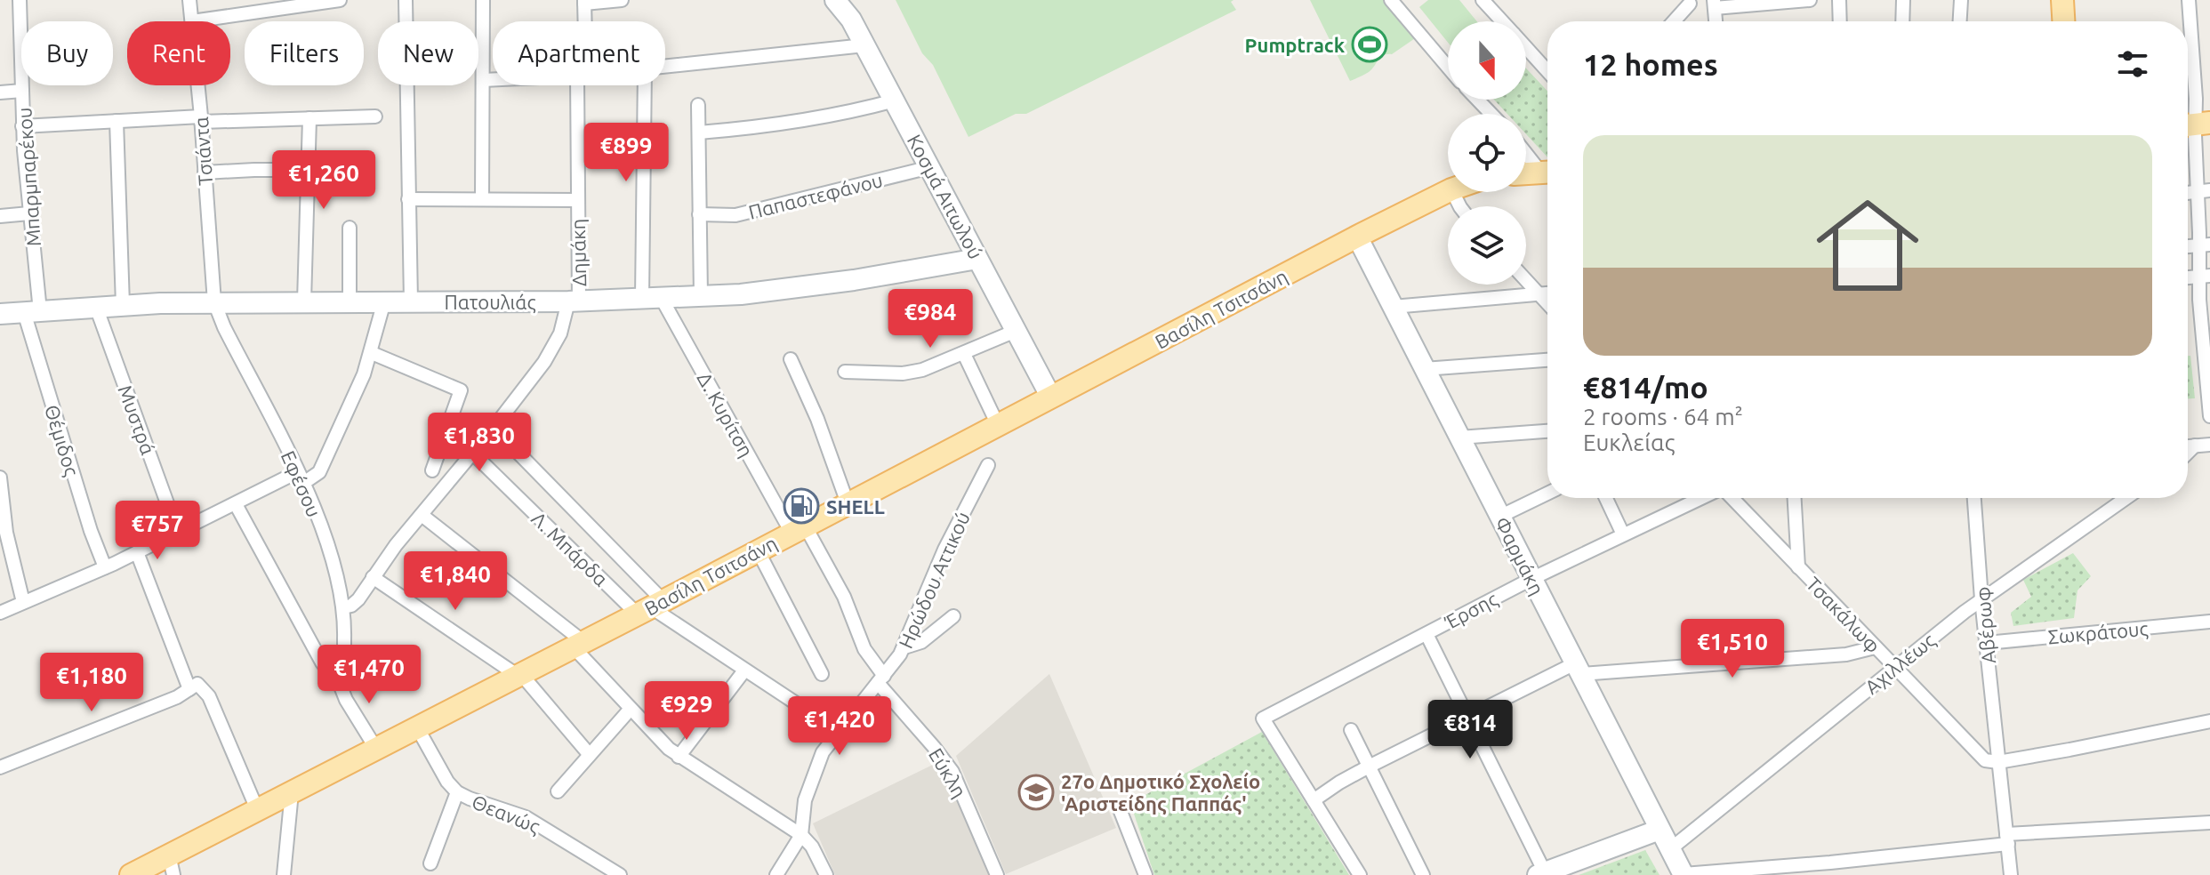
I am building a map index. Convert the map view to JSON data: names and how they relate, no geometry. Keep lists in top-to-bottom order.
{
  "streets": {
    "main road": ["Βασίλη Τσιτσάνη"],
    "street": [
      "Τσιάντα",
      "Μπαρμπαρέκου",
      "Παπαστεφάνου",
      "Κοσμά Αιτωλού",
      "Δημάκη",
      "Πατουλιάς",
      "Δ. Κυρίτση",
      "Μυστρά",
      "Θέμιδος",
      "Εφέσου",
      "Λ. Μπάρδα",
      "Φαρμάκη",
      "Ηρώδου Αττικού",
      "Έρσης",
      "Τσακάλωφ",
      "Αβέρωφ",
      "Σωκράτους",
      "Αχιλλέως",
      "Εύκλη",
      "Θεανώς"
    ]
  },
  "crossings": [
    ["Τσιάντα", "Πατουλιάς"],
    ["Τσιάντα", "Εφέσου"],
    ["Μπαρμπαρέκου", "Πατουλιάς"],
    ["Μπαρμπαρέκου", "Θέμιδος"],
    ["Παπαστεφάνου", "Κοσμά Αιτωλού"],
    ["Κοσμά Αιτωλού", "Πατουλιάς"],
    ["Κοσμά Αιτωλού", "Βασίλη Τσιτσάνη"],
    ["Δημάκη", "Πατουλιάς"],
    ["Δημάκη", "Εφέσου"],
    ["Δημάκη", "Λ. Μπάρδα"],
    ["Πατουλιάς", "Δ. Κυρίτση"],
    ["Πατουλιάς", "Μυστρά"],
    ["Πατουλιάς", "Θέμιδος"],
    ["Πατουλιάς", "Εφέσου"],
    ["Βασίλη Τσιτσάνη", "Δ. Κυρίτση"],
    ["Βασίλη Τσιτσάνη", "Λ. Μπάρδα"],
    ["Βασίλη Τσιτσάνη", "Φαρμάκη"],
    ["Βασίλη Τσιτσάνη", "Εύκλη"],
    ["Βασίλη Τσιτσάνη", "Θεανώς"],
    ["Δ. Κυρίτση", "Εύκλη"],
    ["Φαρμάκη", "Έρσης"],
    ["Φαρμάκη", "Αχιλλέως"],
    ["Ηρώδου Αττικού", "Εύκλη"],
    ["Τσακάλωφ", "Αβέρωφ"],
    ["Τσακάλωφ", "Αχιλλέως"],
    ["Αβέρωφ", "Σωκράτους"],
    ["Αβέρωφ", "Αχιλλέως"]
  ],
  "places": {
    "sports": ["Pumptrack"],
    "fuel station": ["SHELL"],
    "school or university": ["27ο Δημοτικό Σχολείο 'Αριστείδης Παππάς'"]
  },
  "north": "bottom",
  "page": {
    "chip": [
      "Buy",
      "Rent",
      "Filters",
      "New",
      "Apartment"
    ],
    "heading": "12 homes",
    "list": [
      {
        "name": "€814/mo",
        "note": "2 rooms · 64 m² · Ευκλείας"
      }
    ],
    "price": [
      "€899",
      "€1,260",
      "€984",
      "€1,830",
      "€757",
      "€1,840",
      "€1,510",
      "€1,470",
      "€1,180",
      "€929",
      "€1,420",
      "€814"
    ]
  }
}
